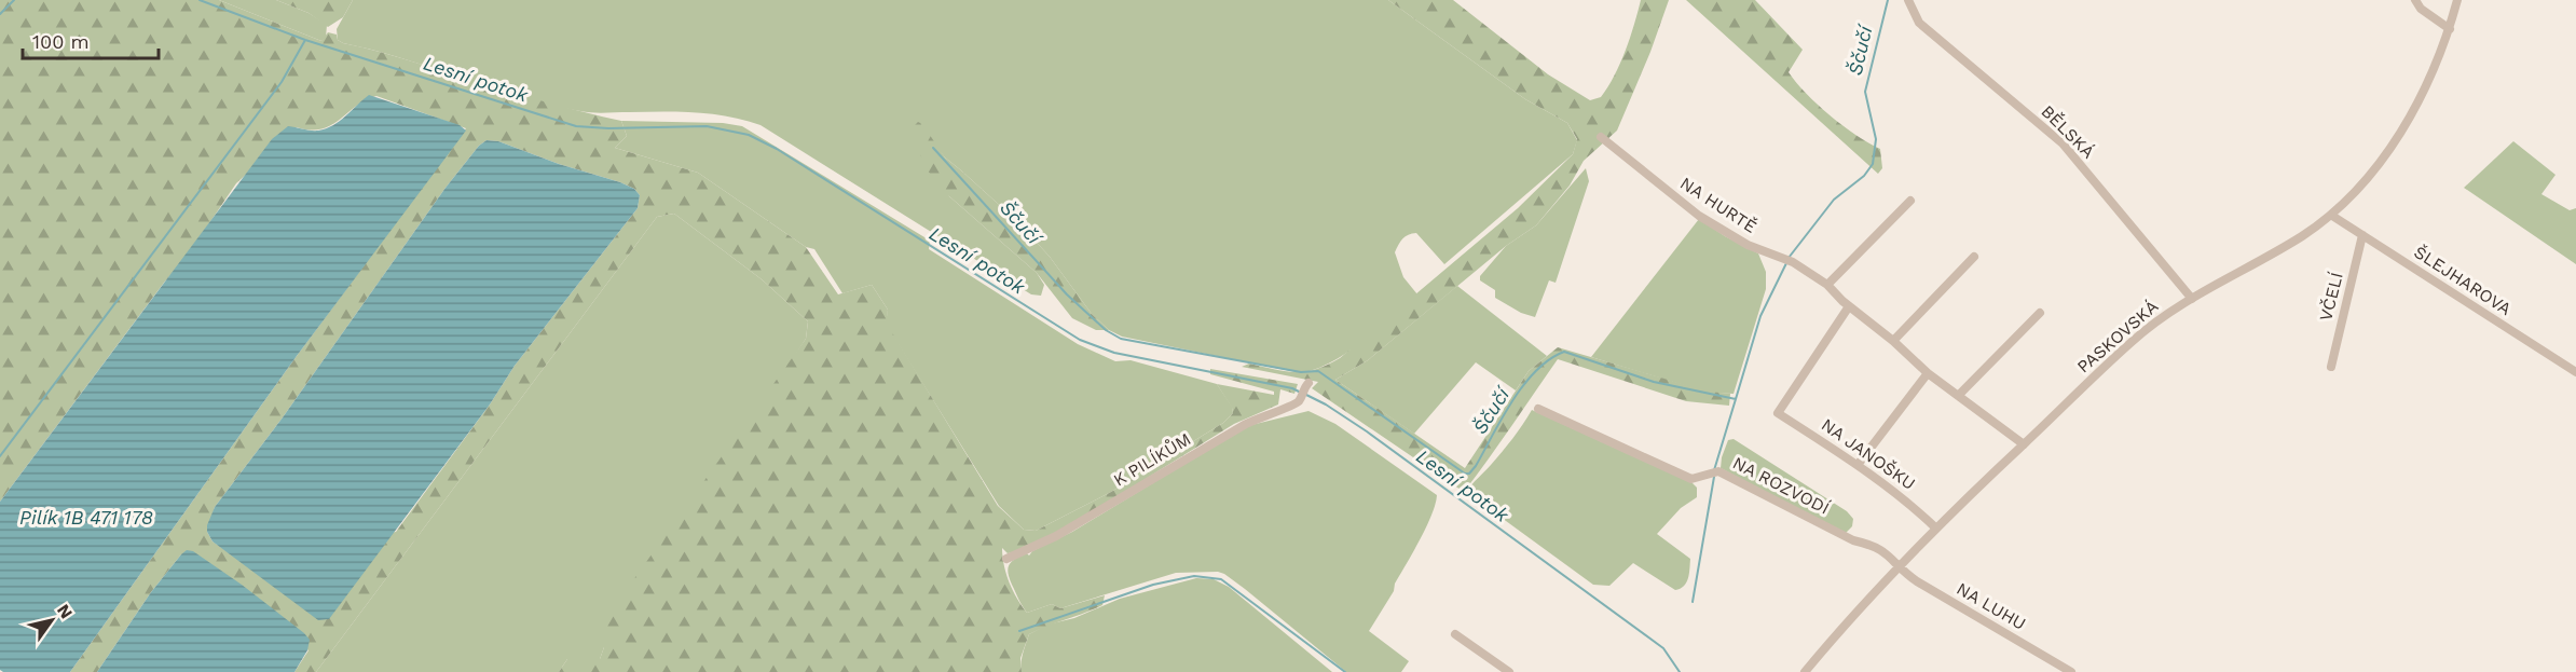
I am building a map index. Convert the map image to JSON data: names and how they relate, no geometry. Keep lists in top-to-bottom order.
{
  "streets": {
    "street": [
      "BĚLSKÁ",
      "NA HURTĚ",
      "ŠLEJHAROVA",
      "VČELÍ",
      "PASKOVSKÁ",
      "NA JANOŠKU",
      "K PILÍKŮM",
      "NA ROZVODÍ",
      "NA LUHU"
    ]
  },
  "crossings": [
    ["BĚLSKÁ", "PASKOVSKÁ"],
    ["NA HURTĚ", "PASKOVSKÁ"],
    ["NA HURTĚ", "NA JANOŠKU"],
    ["ŠLEJHAROVA", "VČELÍ"],
    ["ŠLEJHAROVA", "PASKOVSKÁ"],
    ["PASKOVSKÁ", "NA JANOŠKU"],
    ["PASKOVSKÁ", "NA ROZVODÍ"],
    ["PASKOVSKÁ", "NA LUHU"],
    ["NA ROZVODÍ", "NA LUHU"]
  ],
  "water": ["Ščučí", "Lesní potok", "Pilík 1B 471 178"],
  "scale_bar": "100 m",
  "north": "top right"
}
